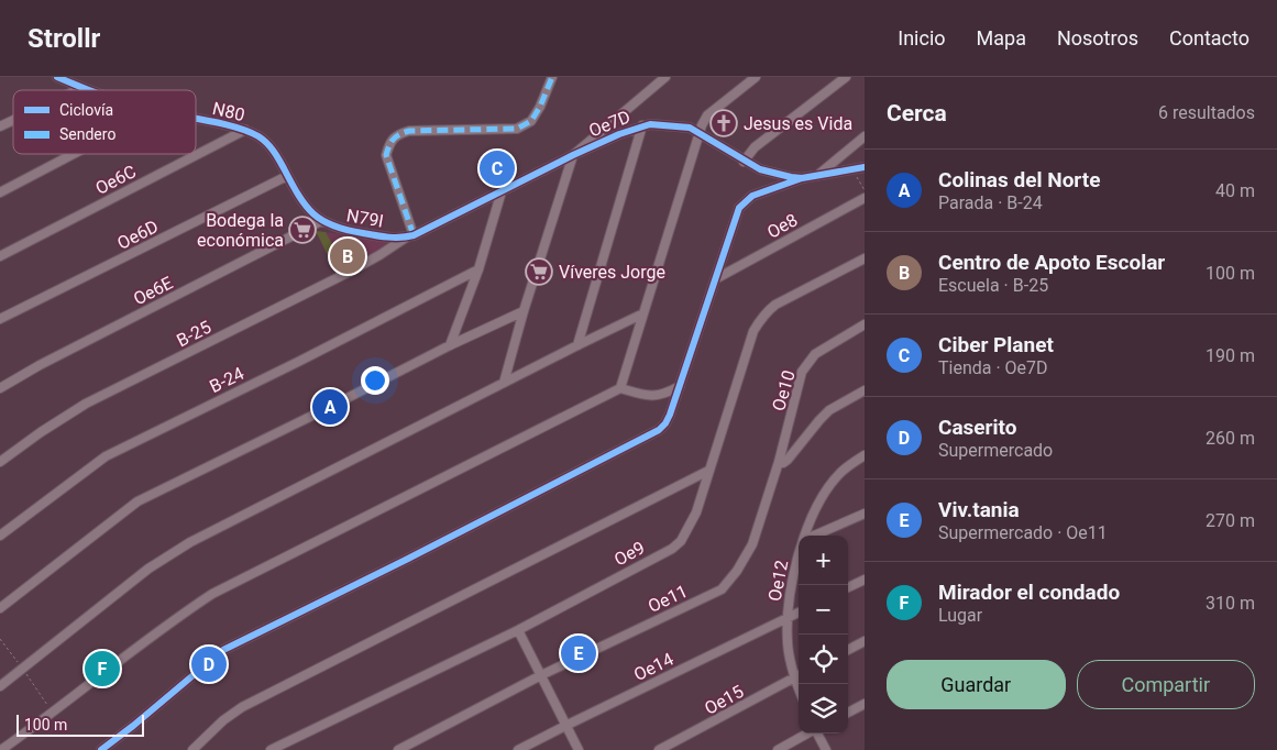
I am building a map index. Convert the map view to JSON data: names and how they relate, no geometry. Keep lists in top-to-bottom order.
{
  "streets": {
    "street": [
      "N80",
      "Oe7D",
      "Oe6C",
      "N79I",
      "Oe8",
      "Oe6D",
      "Oe6E",
      "B-25",
      "B-24",
      "Oe10",
      "Oe9",
      "Oe12",
      "Oe11",
      "Oe14",
      "Oe15"
    ]
  },
  "crossings": [
    ["N80", "Oe6C"],
    ["N80", "N79I"],
    ["N80", "Oe6D"],
    ["N80", "Oe6E"],
    ["Oe7D", "N79I"],
    ["Oe7D", "B-25"],
    ["N79I", "Oe6E"],
    ["N79I", "B-25"],
    ["Oe10", "Oe11"],
    ["Oe12", "Oe14"],
    ["Oe12", "Oe15"]
  ],
  "places": {
    "church": ["Jesus es Vida"],
    "supermarket": ["Bodega la económica", "Víveres Jorge"]
  },
  "legend": ["Ciclovía", "Sendero"],
  "scale_bar": "100 m",
  "page": {
    "header": "Strollr",
    "nav": [
      "Inicio",
      "Mapa",
      "Nosotros",
      "Contacto"
    ],
    "heading": ["Cerca", "6 resultados"],
    "pins": [
      "C",
      "B",
      "A",
      "E",
      "D",
      "F"
    ],
    "list": [
      {
        "mark": "A",
        "name": "Colinas del Norte",
        "note": "Parada · B-24",
        "value": "40 m"
      },
      {
        "mark": "B",
        "name": "Centro de Apoto Escolar",
        "note": "Escuela · B-25",
        "value": "100 m"
      },
      {
        "mark": "C",
        "name": "Ciber Planet",
        "note": "Tienda · Oe7D",
        "value": "190 m"
      },
      {
        "mark": "D",
        "name": "Caserito",
        "note": "Supermercado",
        "value": "260 m"
      },
      {
        "mark": "E",
        "name": "Viv.tania",
        "note": "Supermercado · Oe11",
        "value": "270 m"
      },
      {
        "mark": "F",
        "name": "Mirador el condado",
        "note": "Lugar",
        "value": "310 m"
      }
    ],
    "map_buttons": ["+", "−"],
    "buttons": ["Guardar", "Compartir"],
    "scale": "100 m"
  }
}
